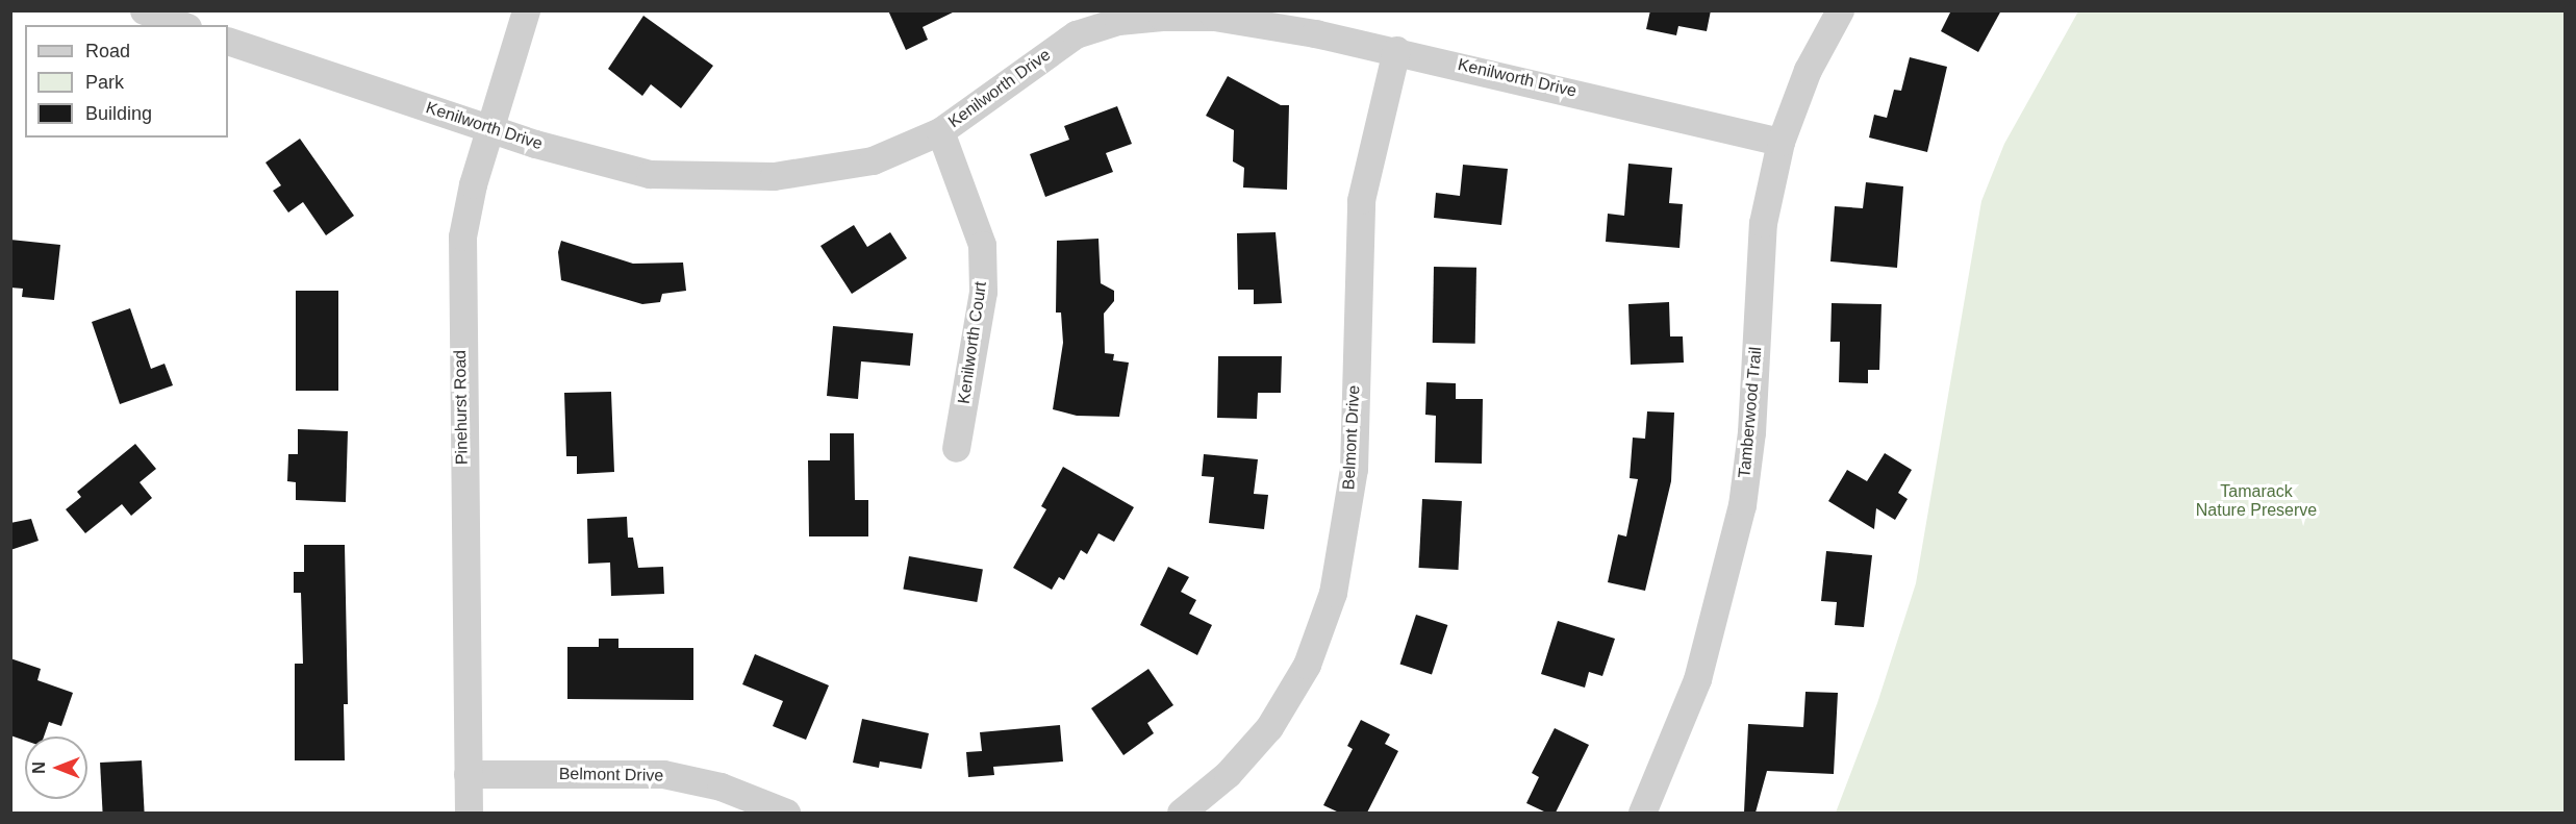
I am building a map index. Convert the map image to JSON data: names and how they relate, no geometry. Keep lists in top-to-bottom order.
{
  "streets": {
    "street": [
      "Kenilworth Drive",
      "Kenilworth Court",
      "Pinehurst Road",
      "Tamberwood Trail",
      "Belmont Drive"
    ]
  },
  "crossings": [
    ["Kenilworth Drive", "Kenilworth Court"],
    ["Kenilworth Drive", "Pinehurst Road"],
    ["Kenilworth Drive", "Tamberwood Trail"],
    ["Kenilworth Drive", "Belmont Drive"],
    ["Pinehurst Road", "Belmont Drive"]
  ],
  "parks": ["Tamarack Nature Preserve"],
  "legend": ["Road", "Park", "Building"],
  "north": "left"
}
